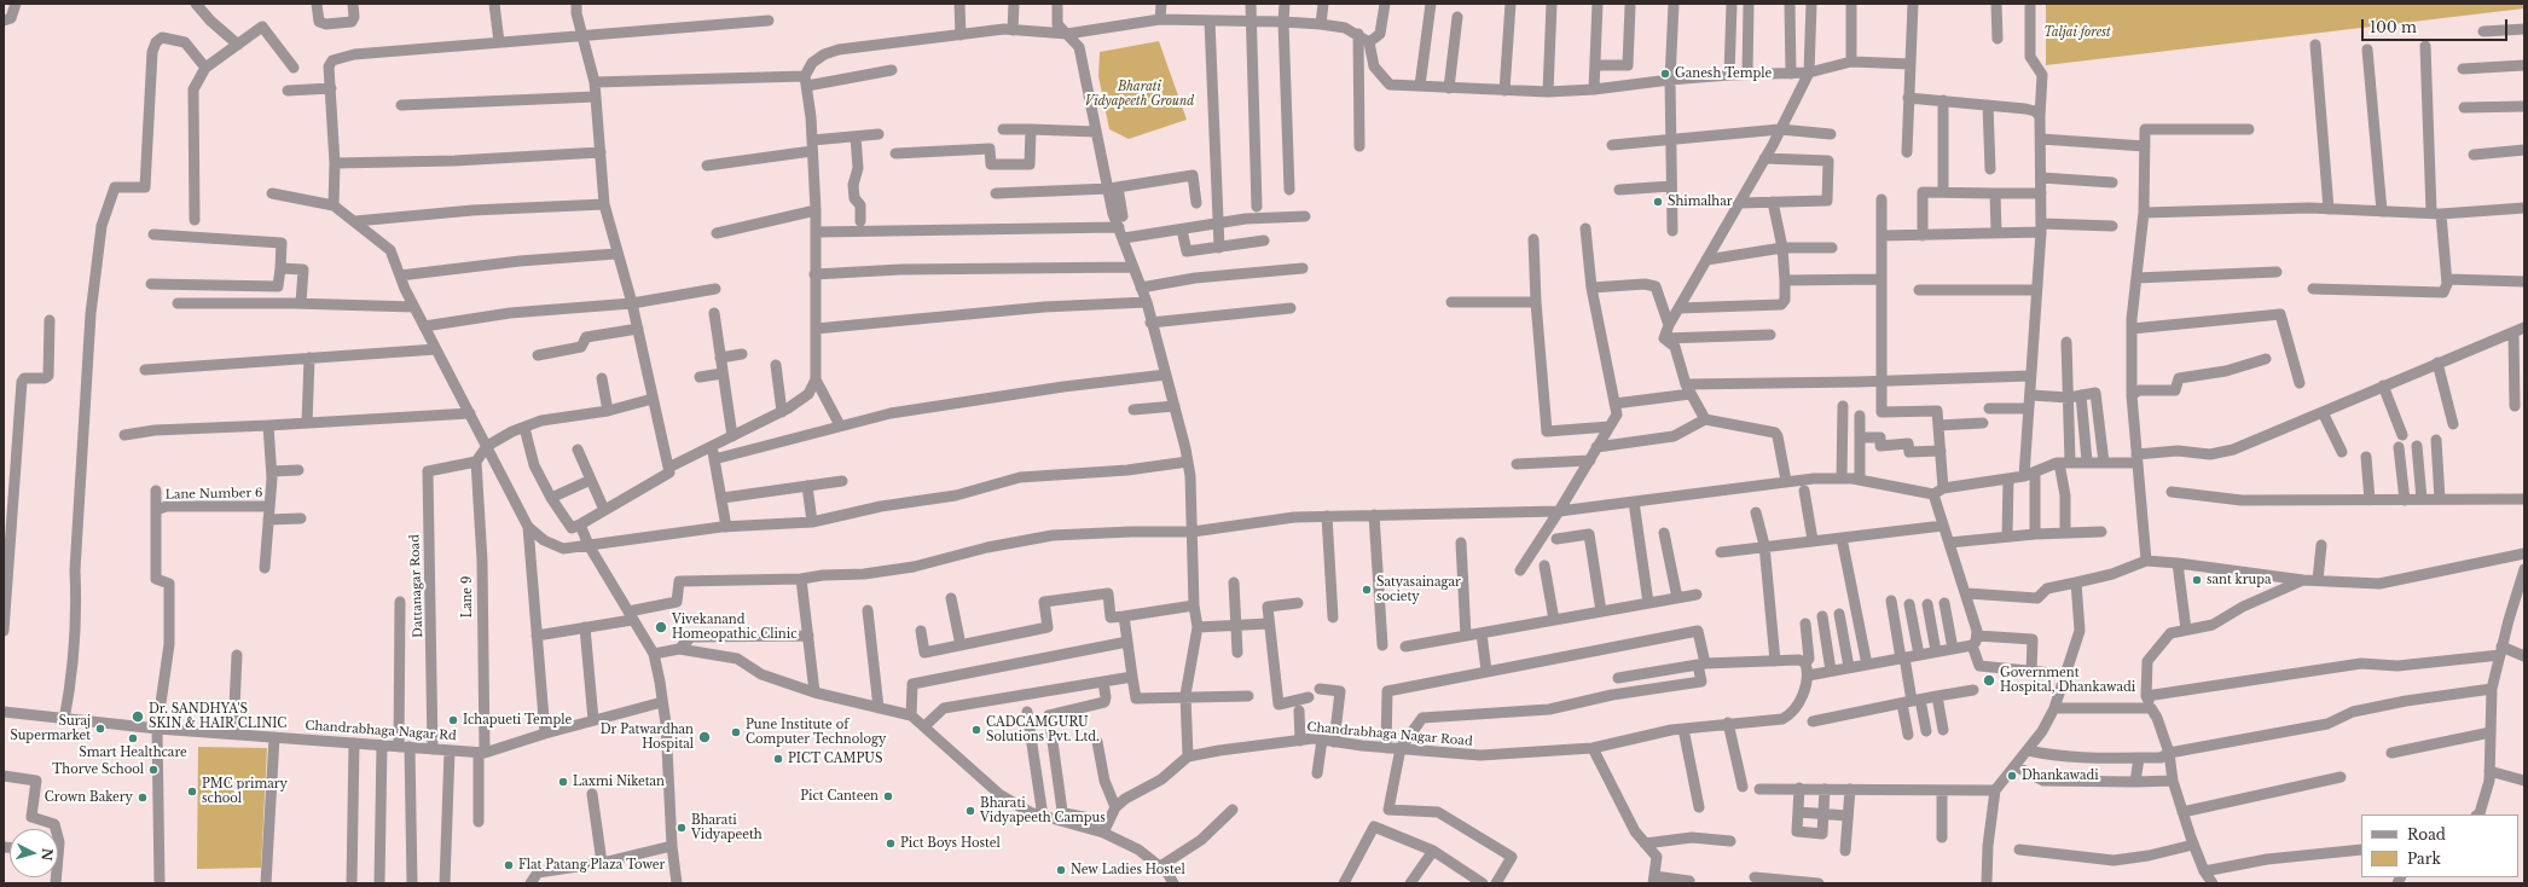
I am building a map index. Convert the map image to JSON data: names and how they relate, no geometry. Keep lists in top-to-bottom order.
{
  "streets": {
    "street": [
      "Lane Number 6",
      "Dattanagar Road",
      "Lane 9",
      "Chandrabhaga Nagar Rd",
      "Chandrabhaga Nagar Road"
    ]
  },
  "crossings": [
    ["Lane Number 6", "Chandrabhaga Nagar Rd"],
    ["Dattanagar Road", "Lane 9"],
    ["Dattanagar Road", "Chandrabhaga Nagar Rd"],
    ["Lane 9", "Chandrabhaga Nagar Rd"]
  ],
  "parks": ["Taljai forest", "Bharati Vidyapeeth Ground"],
  "places": [
    "Ganesh Temple",
    "Shimalhar",
    "sant krupa",
    "Satyasainagar society",
    "Vivekanand Homeopathic Clinic",
    "Government Hospital, Dhankawadi",
    "Dr. SANDHYA'S SKIN & HAIR CLINIC",
    "Ichapueti Temple",
    "Suraj Supermarket",
    "CADCAMGURU Solutions Pvt. Ltd.",
    "Pune Institute of Computer Technology",
    "Dr Patwardhan Hospital",
    "Smart Healthcare",
    "PICT CAMPUS",
    "Thorve School",
    "Dhankawadi",
    "Laxmi Niketan",
    "PMC primary school",
    "Pict Canteen",
    "Crown Bakery",
    "Bharati Vidyapeeth Campus",
    "Bharati Vidyapeeth",
    "Pict Boys Hostel",
    "Flat Patang Plaza Tower",
    "New Ladies Hostel"
  ],
  "legend": ["Road", "Park"],
  "scale_bar": "100 m",
  "north": "right"
}
